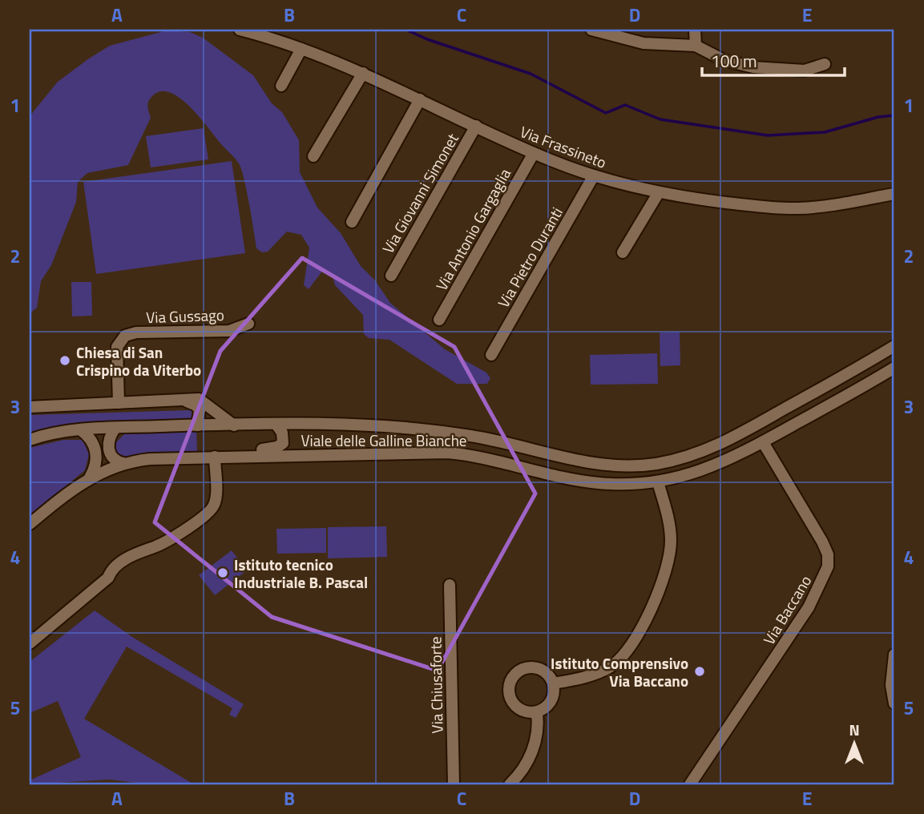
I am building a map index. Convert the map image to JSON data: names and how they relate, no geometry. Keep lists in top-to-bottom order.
{
  "streets": {
    "street": [
      "Via Frassineto",
      "Via Giovanni Simonet",
      "Via Antonio Gargaglia",
      "Via Pietro Duranti",
      "Via Gussago",
      "Viale delle Galline Bianche",
      "Via Baccano",
      "Via Chiusaforte"
    ]
  },
  "crossings": [
    ["Via Frassineto", "Via Giovanni Simonet"],
    ["Via Frassineto", "Via Antonio Gargaglia"],
    ["Via Frassineto", "Via Pietro Duranti"],
    ["Viale delle Galline Bianche", "Via Baccano"]
  ],
  "places": ["Chiesa di San Crispino da Viterbo", "Istituto tecnico Industriale B. Pascal", "Istituto Comprensivo Via Baccano"],
  "scale_bar": "100 m",
  "north": "top",
  "grid": {
    "columns": [
      "A",
      "B",
      "C",
      "D",
      "E"
    ],
    "rows": [
      "1",
      "2",
      "3",
      "4",
      "5"
    ]
  }
}
